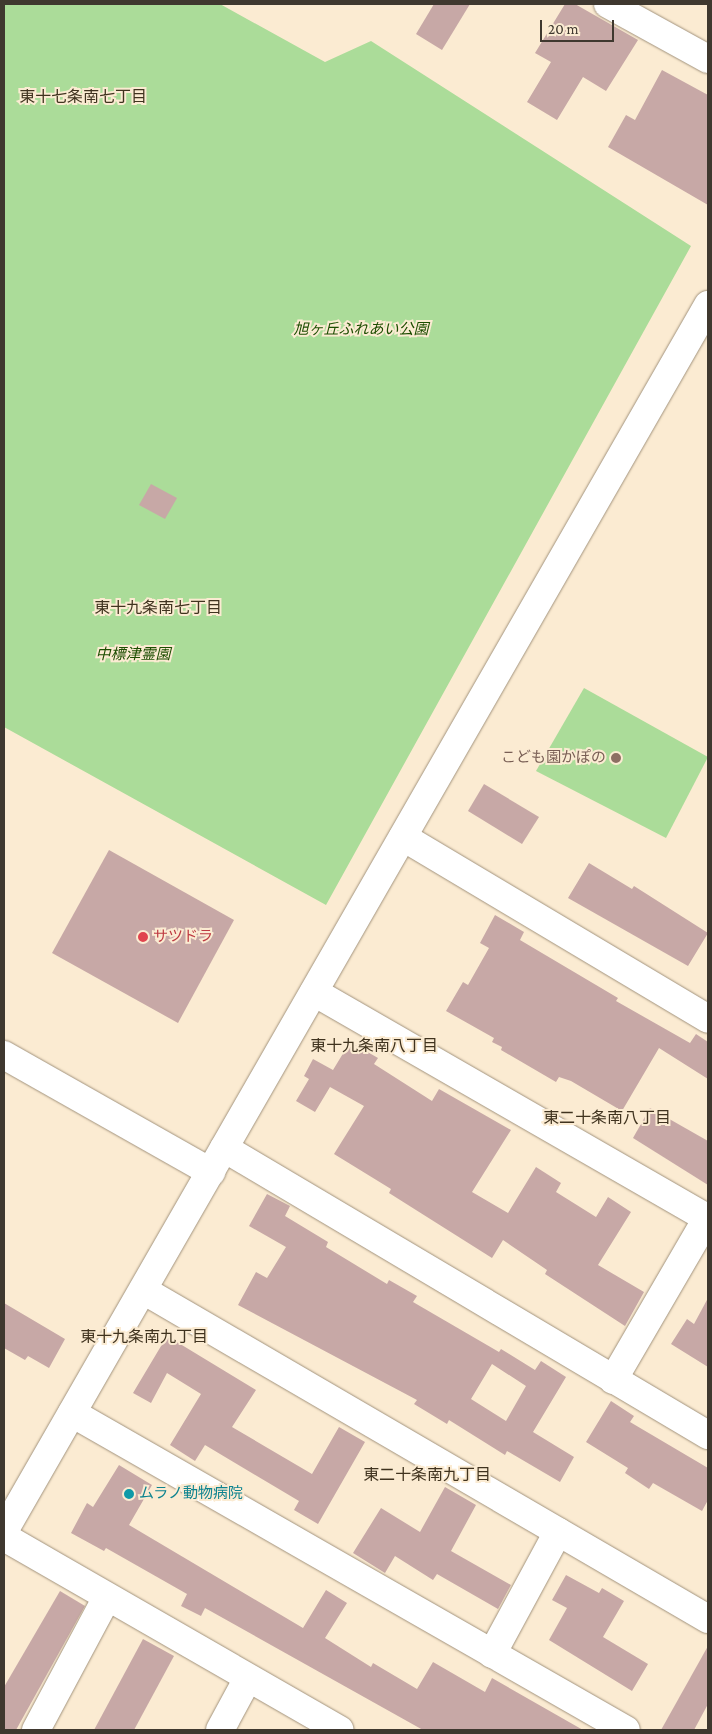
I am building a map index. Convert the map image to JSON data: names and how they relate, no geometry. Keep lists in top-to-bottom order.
{
  "districts": [
    "東十七条南七丁目",
    "東十九条南七丁目",
    "東十九条南八丁目",
    "東二十条南八丁目",
    "東十九条南九丁目",
    "東二十条南九丁目"
  ],
  "parks": ["旭ヶ丘ふれあい公園", "中標津霊園"],
  "places": ["こども園かぽの", "サツドラ", "ムラノ動物病院"],
  "scale_bar": "20 m"
}
